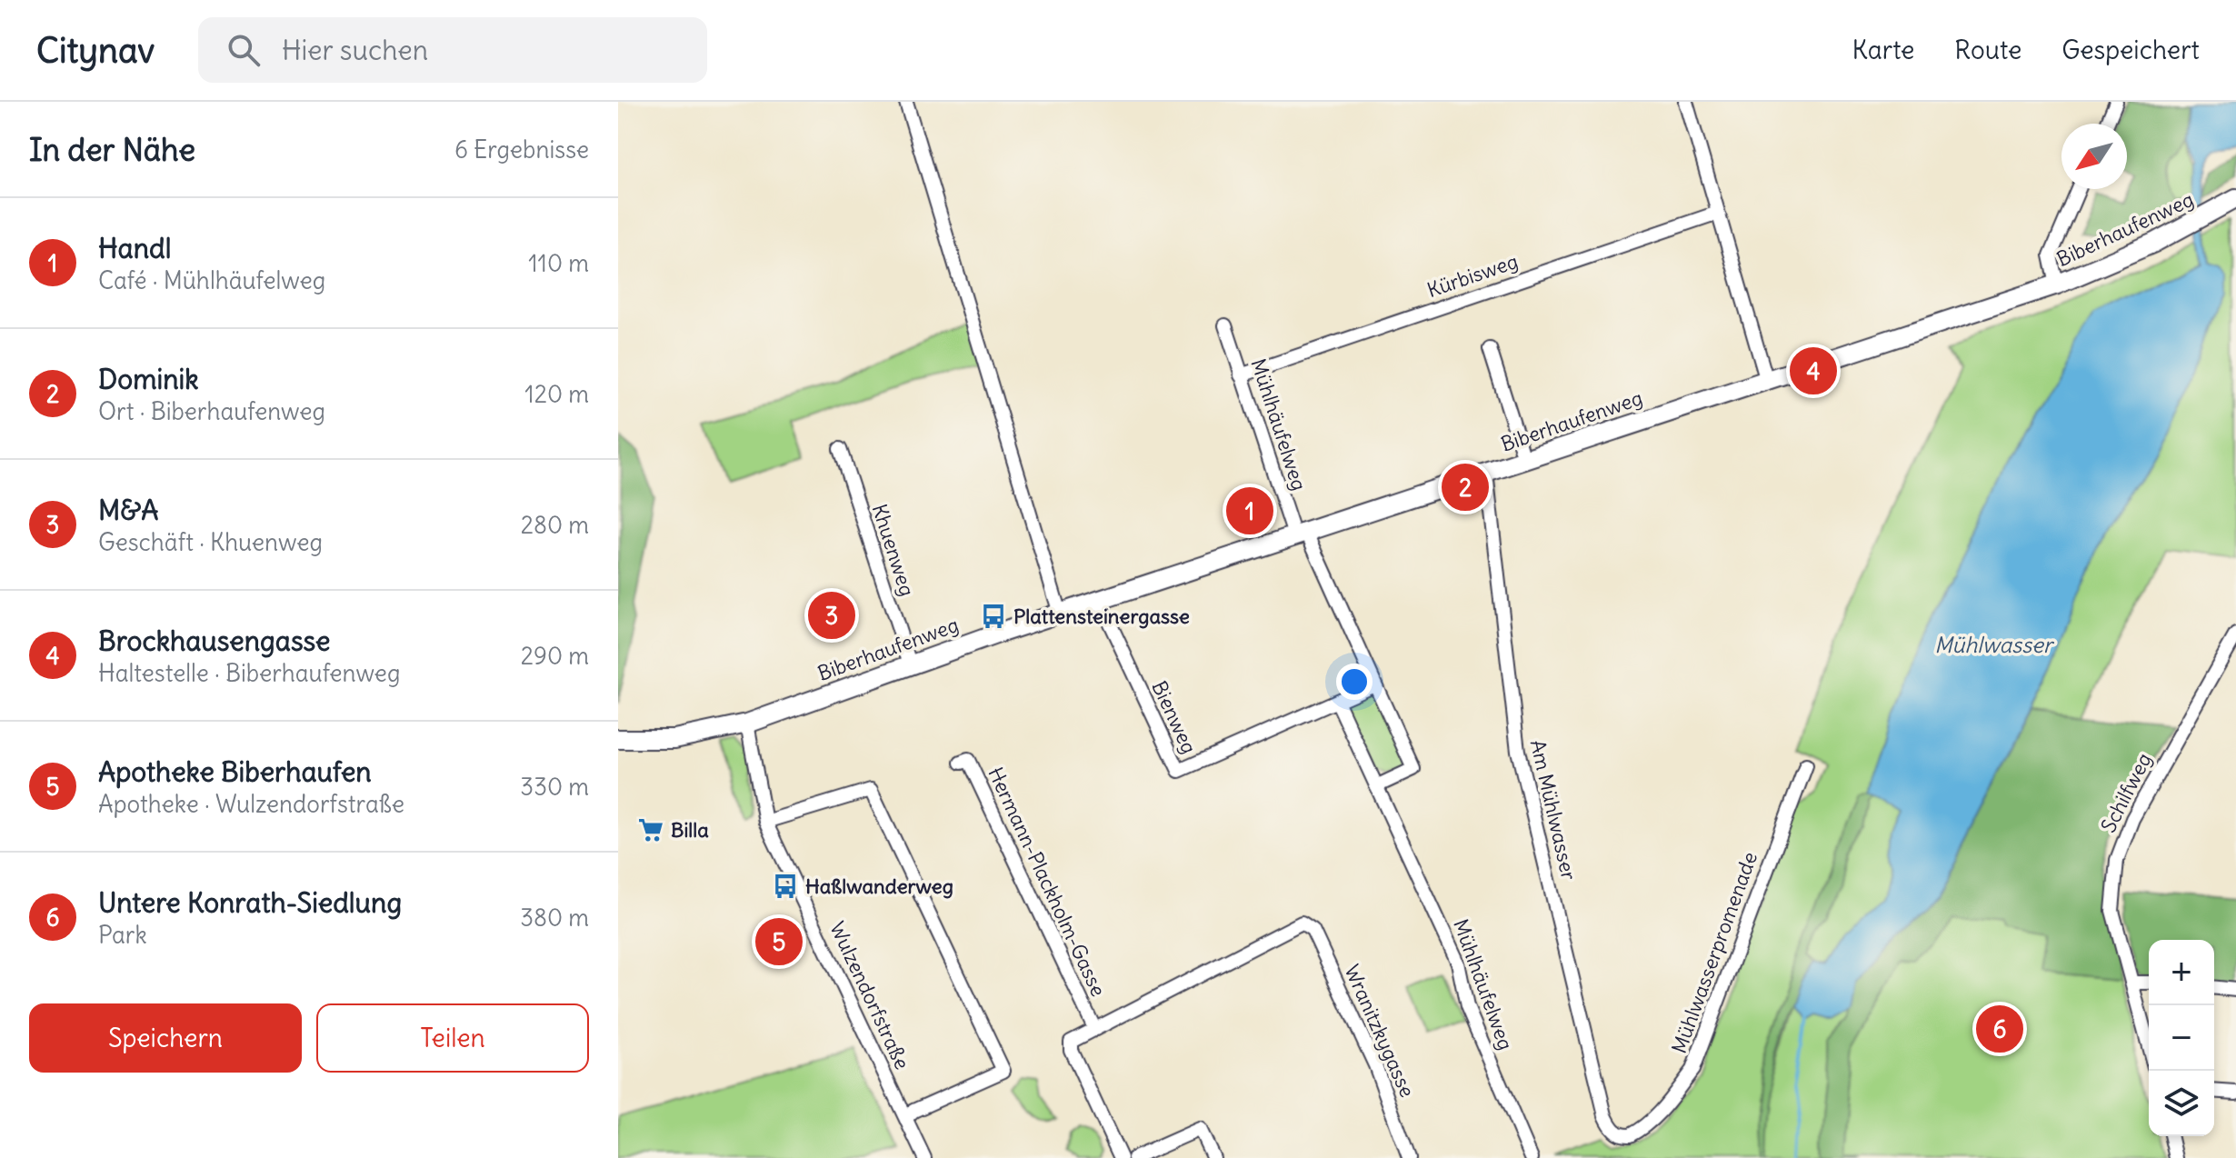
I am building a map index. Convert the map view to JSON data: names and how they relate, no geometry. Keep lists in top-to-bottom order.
{
  "streets": {
    "main road": ["Biberhaufenweg"],
    "street": [
      "Kürbisweg",
      "Mühlhäufelweg",
      "Khuenweg",
      "Bienweg",
      "Schilfweg",
      "Am Mühlwasser",
      "Hermann-Plackholm-Gasse",
      "Mühlwasserpromenade",
      "Wulzendorfstraße",
      "Wranitzkygasse"
    ]
  },
  "crossings": [
    ["Biberhaufenweg", "Mühlhäufelweg"],
    ["Biberhaufenweg", "Khuenweg"],
    ["Biberhaufenweg", "Bienweg"],
    ["Biberhaufenweg", "Am Mühlwasser"],
    ["Biberhaufenweg", "Wulzendorfstraße"],
    ["Kürbisweg", "Mühlhäufelweg"],
    ["Mühlhäufelweg", "Bienweg"],
    ["Am Mühlwasser", "Mühlwasserpromenade"],
    ["Hermann-Plackholm-Gasse", "Wranitzkygasse"]
  ],
  "water": ["Mühlwasser"],
  "places": {
    "bus stop": ["Plattensteinergasse", "Haßlwanderweg"],
    "supermarket": ["Billa"]
  },
  "north": "bottom left",
  "page": {
    "header": "Citynav",
    "search": "Hier suchen",
    "nav": ["Karte", "Route", "Gespeichert"],
    "heading": ["In der Nähe", "6 Ergebnisse"],
    "list": [
      {
        "mark": "1",
        "name": "Handl",
        "note": "Café · Mühlhäufelweg",
        "value": "110 m"
      },
      {
        "mark": "2",
        "name": "Dominik",
        "note": "Ort · Biberhaufenweg",
        "value": "120 m"
      },
      {
        "mark": "3",
        "name": "M&A",
        "note": "Geschäft · Khuenweg",
        "value": "280 m"
      },
      {
        "mark": "4",
        "name": "Brockhausengasse",
        "note": "Haltestelle · Biberhaufenweg",
        "value": "290 m"
      },
      {
        "mark": "5",
        "name": "Apotheke Biberhaufen",
        "note": "Apotheke · Wulzendorfstraße",
        "value": "330 m"
      },
      {
        "mark": "6",
        "name": "Untere Konrath-Siedlung",
        "note": "Park",
        "value": "380 m"
      }
    ],
    "pins": [
      "4",
      "2",
      "1",
      "3",
      "5",
      "6"
    ],
    "map_buttons": ["+", "−"],
    "buttons": ["Speichern", "Teilen"]
  }
}
